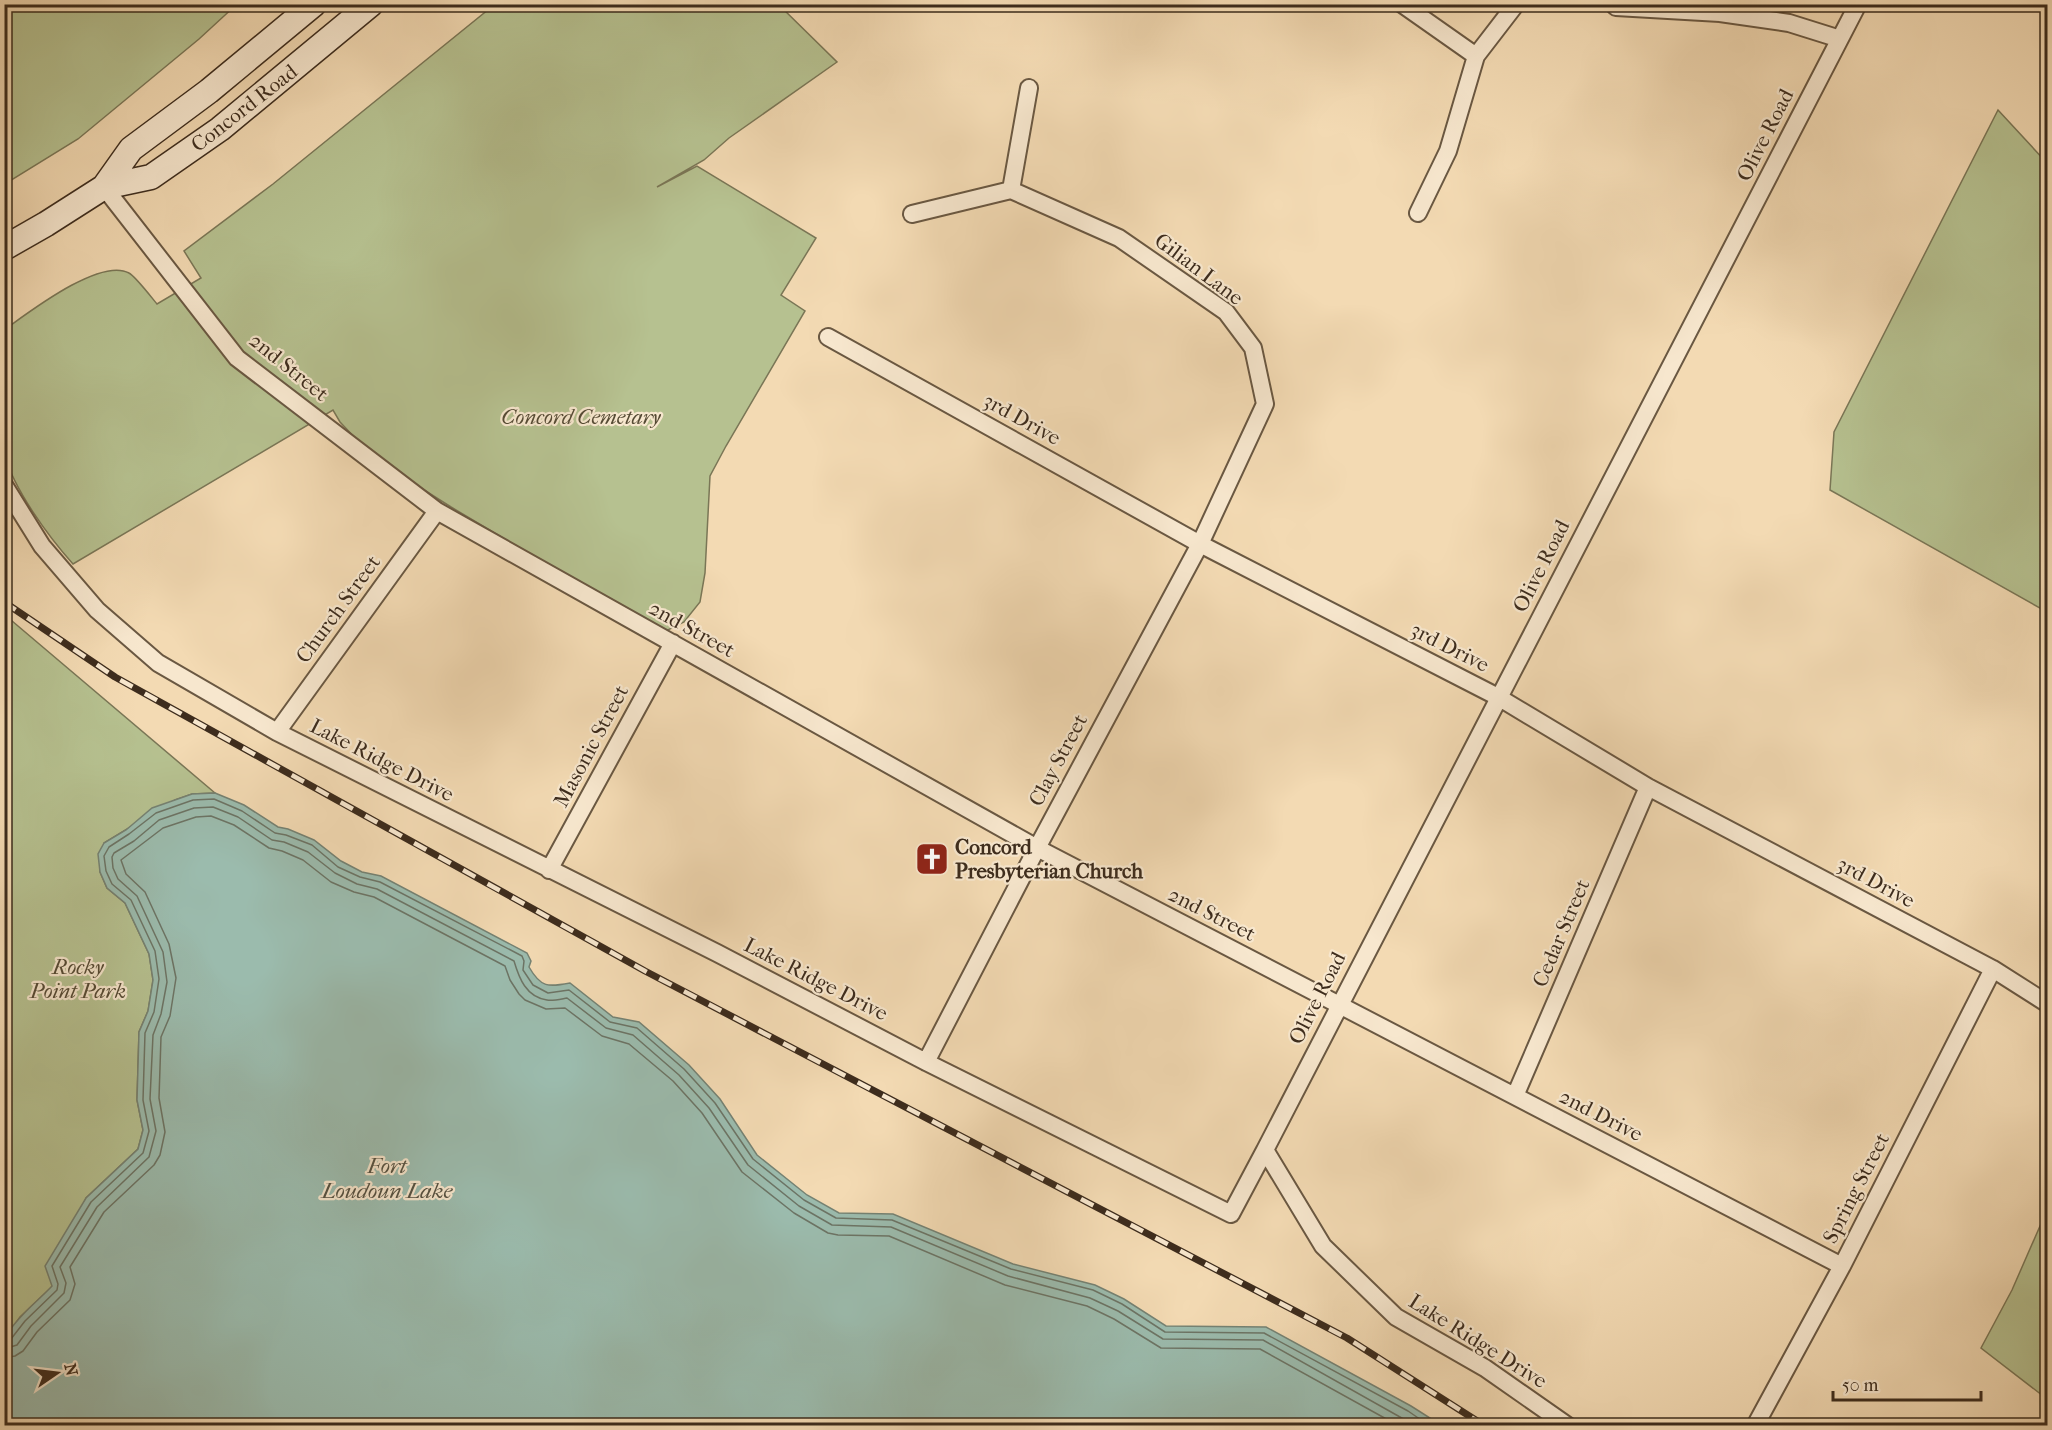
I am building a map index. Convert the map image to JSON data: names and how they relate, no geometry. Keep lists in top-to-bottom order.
{
  "streets": {
    "main road": ["Concord Road"],
    "street": [
      "Olive Road",
      "Gilian Lane",
      "2nd Street",
      "3rd Drive",
      "Church Street",
      "Masonic Street",
      "Lake Ridge Drive",
      "Clay Street",
      "Cedar Street",
      "2nd Drive",
      "Spring Street"
    ]
  },
  "crossings": [
    ["Concord Road", "2nd Street"],
    ["Olive Road", "2nd Street"],
    ["Olive Road", "3rd Drive"],
    ["Olive Road", "Lake Ridge Drive"],
    ["Olive Road", "2nd Drive"],
    ["Gilian Lane", "3rd Drive"],
    ["Gilian Lane", "Clay Street"],
    ["2nd Street", "Church Street"],
    ["2nd Street", "Masonic Street"],
    ["2nd Street", "Clay Street"],
    ["2nd Street", "2nd Drive"],
    ["3rd Drive", "Clay Street"],
    ["3rd Drive", "Cedar Street"],
    ["3rd Drive", "Spring Street"],
    ["Church Street", "Lake Ridge Drive"],
    ["Masonic Street", "Lake Ridge Drive"],
    ["Lake Ridge Drive", "Clay Street"],
    ["Cedar Street", "2nd Drive"],
    ["2nd Drive", "Spring Street"]
  ],
  "water": ["Fort Loudoun Lake"],
  "parks": ["Concord Cemetary", "Rocky Point Park"],
  "places": {
    "church": ["Concord Presbyterian Church"]
  },
  "scale_bar": "50 m",
  "north": "right"
}
